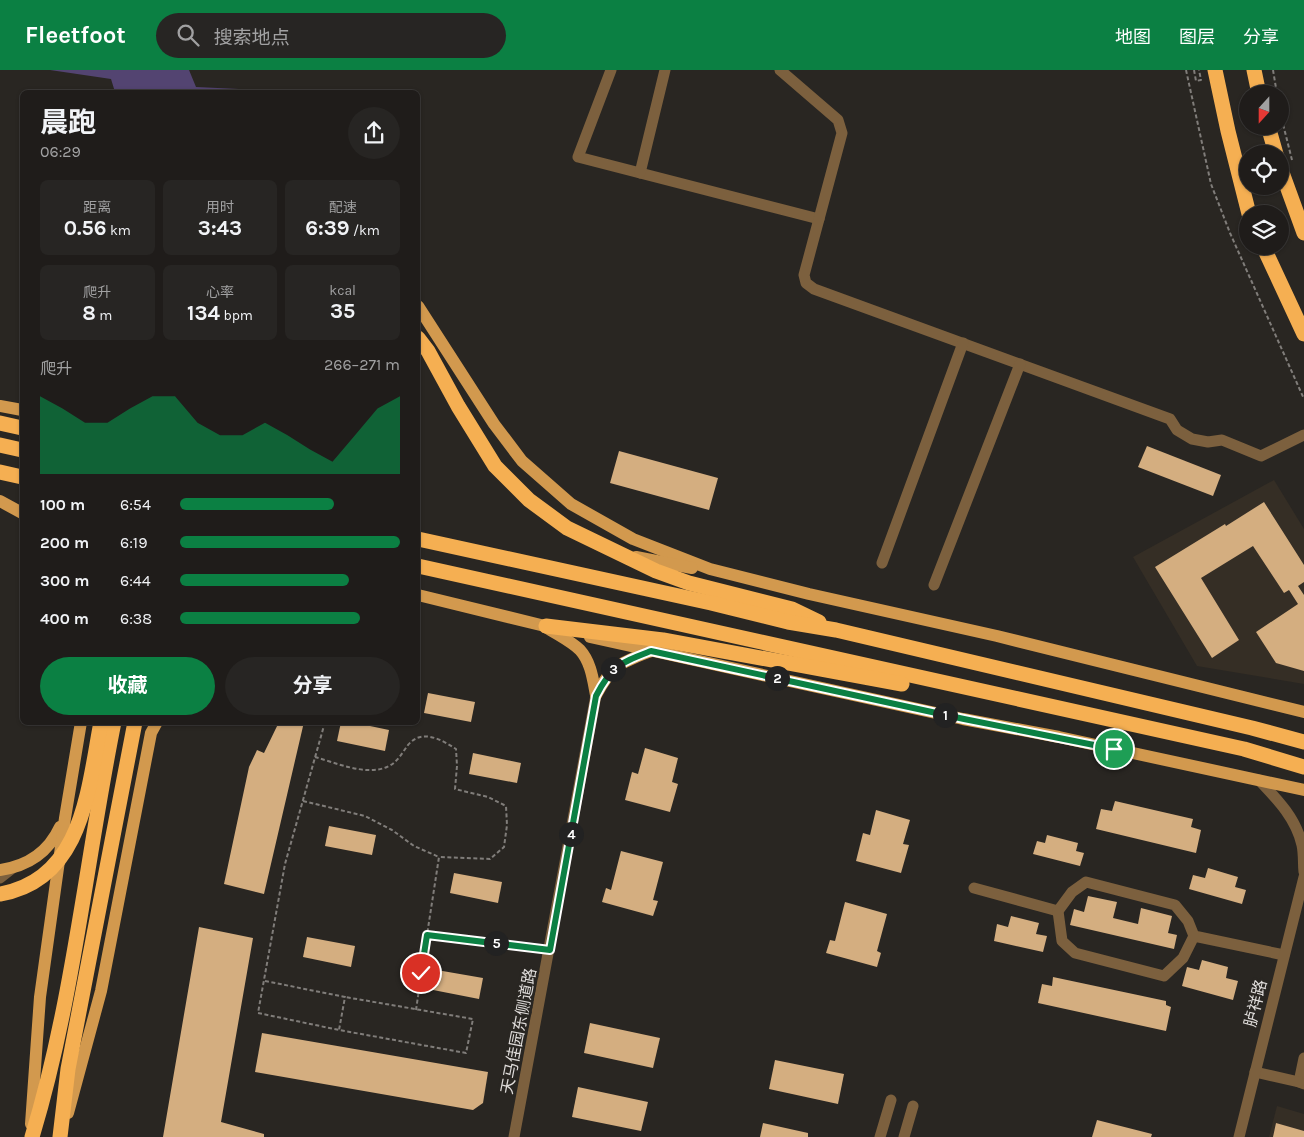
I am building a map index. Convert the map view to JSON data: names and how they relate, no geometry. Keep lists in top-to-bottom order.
{
  "streets": {
    "street": ["胪祥路", "天马佳园东侧道路"]
  },
  "north": "bottom",
  "page": {
    "header": "Fleetfoot",
    "search": "搜索地点",
    "nav": ["地图", "图层", "分享"],
    "heading": ["晨跑", "06:29"],
    "stats": [
      ["距离", "0.56 km"],
      ["用时", "3:43"],
      ["配速", "6:39 /km"],
      ["爬升", "8 m"],
      ["心率", "134 bpm"],
      ["kcal", "35"]
    ],
    "chart": ["爬升", "266–271 m"],
    "list": [
      {
        "name": "100 m",
        "note": "6:54"
      },
      {
        "name": "200 m",
        "note": "6:19"
      },
      {
        "name": "300 m",
        "note": "6:44"
      },
      {
        "name": "400 m",
        "note": "6:38"
      }
    ],
    "buttons": ["收藏", "分享"],
    "pins": [
      "3",
      "2",
      "1",
      "4",
      "5"
    ]
  }
}
